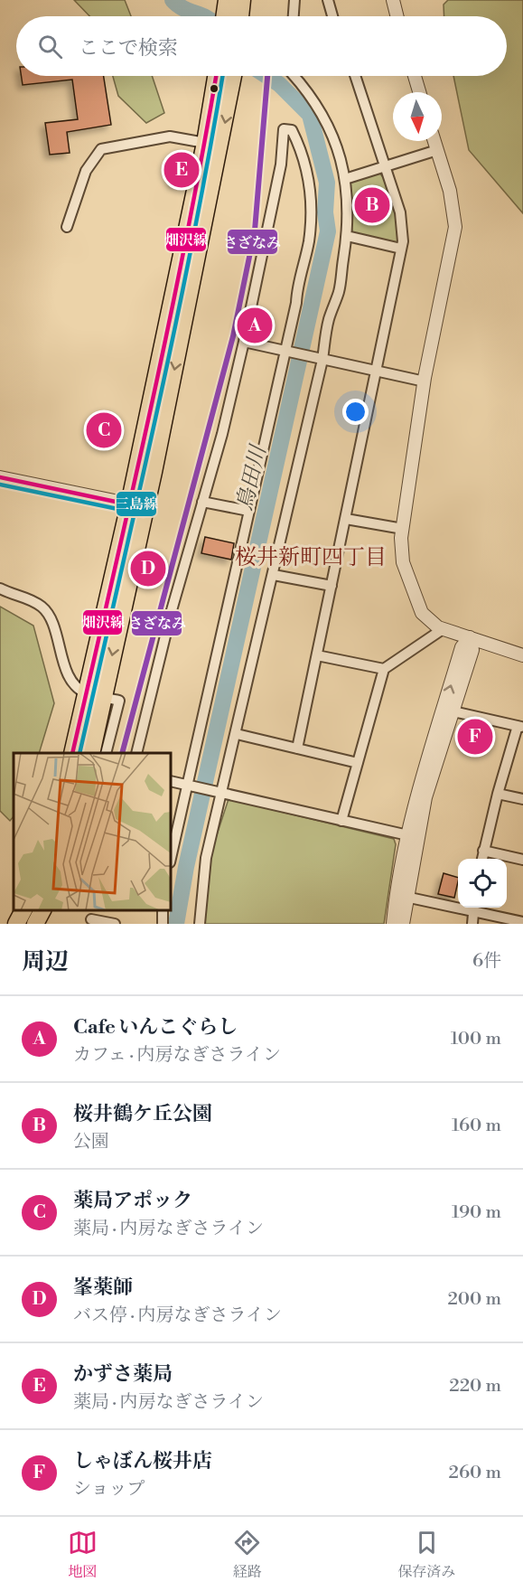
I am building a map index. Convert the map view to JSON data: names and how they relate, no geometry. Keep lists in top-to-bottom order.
{
  "districts": ["桜井新町四丁目"],
  "water": ["鳥田川"],
  "lines": ["transit line さざなみ", "transit line 畑沢線", "transit line 三島線"],
  "north": "bottom",
  "page": {
    "search": "ここで検索",
    "pins": [
      "E",
      "B",
      "A",
      "C",
      "D",
      "F"
    ],
    "heading": ["周辺", "6件"],
    "list": [
      {
        "mark": "A",
        "name": "Cafe いんこぐらし",
        "note": "カフェ · 内房なぎさライン",
        "value": "100 m"
      },
      {
        "mark": "B",
        "name": "桜井鶴ケ丘公園",
        "note": "公園",
        "value": "160 m"
      },
      {
        "mark": "C",
        "name": "薬局アポック",
        "note": "薬局 · 内房なぎさライン",
        "value": "190 m"
      },
      {
        "mark": "D",
        "name": "峯薬師",
        "note": "バス停 · 内房なぎさライン",
        "value": "200 m"
      },
      {
        "mark": "E",
        "name": "かずさ薬局",
        "note": "薬局 · 内房なぎさライン",
        "value": "220 m"
      },
      {
        "mark": "F",
        "name": "しゃぼん桜井店",
        "note": "ショップ",
        "value": "260 m"
      }
    ],
    "nav": ["地図", "経路", "保存済み"]
  }
}
